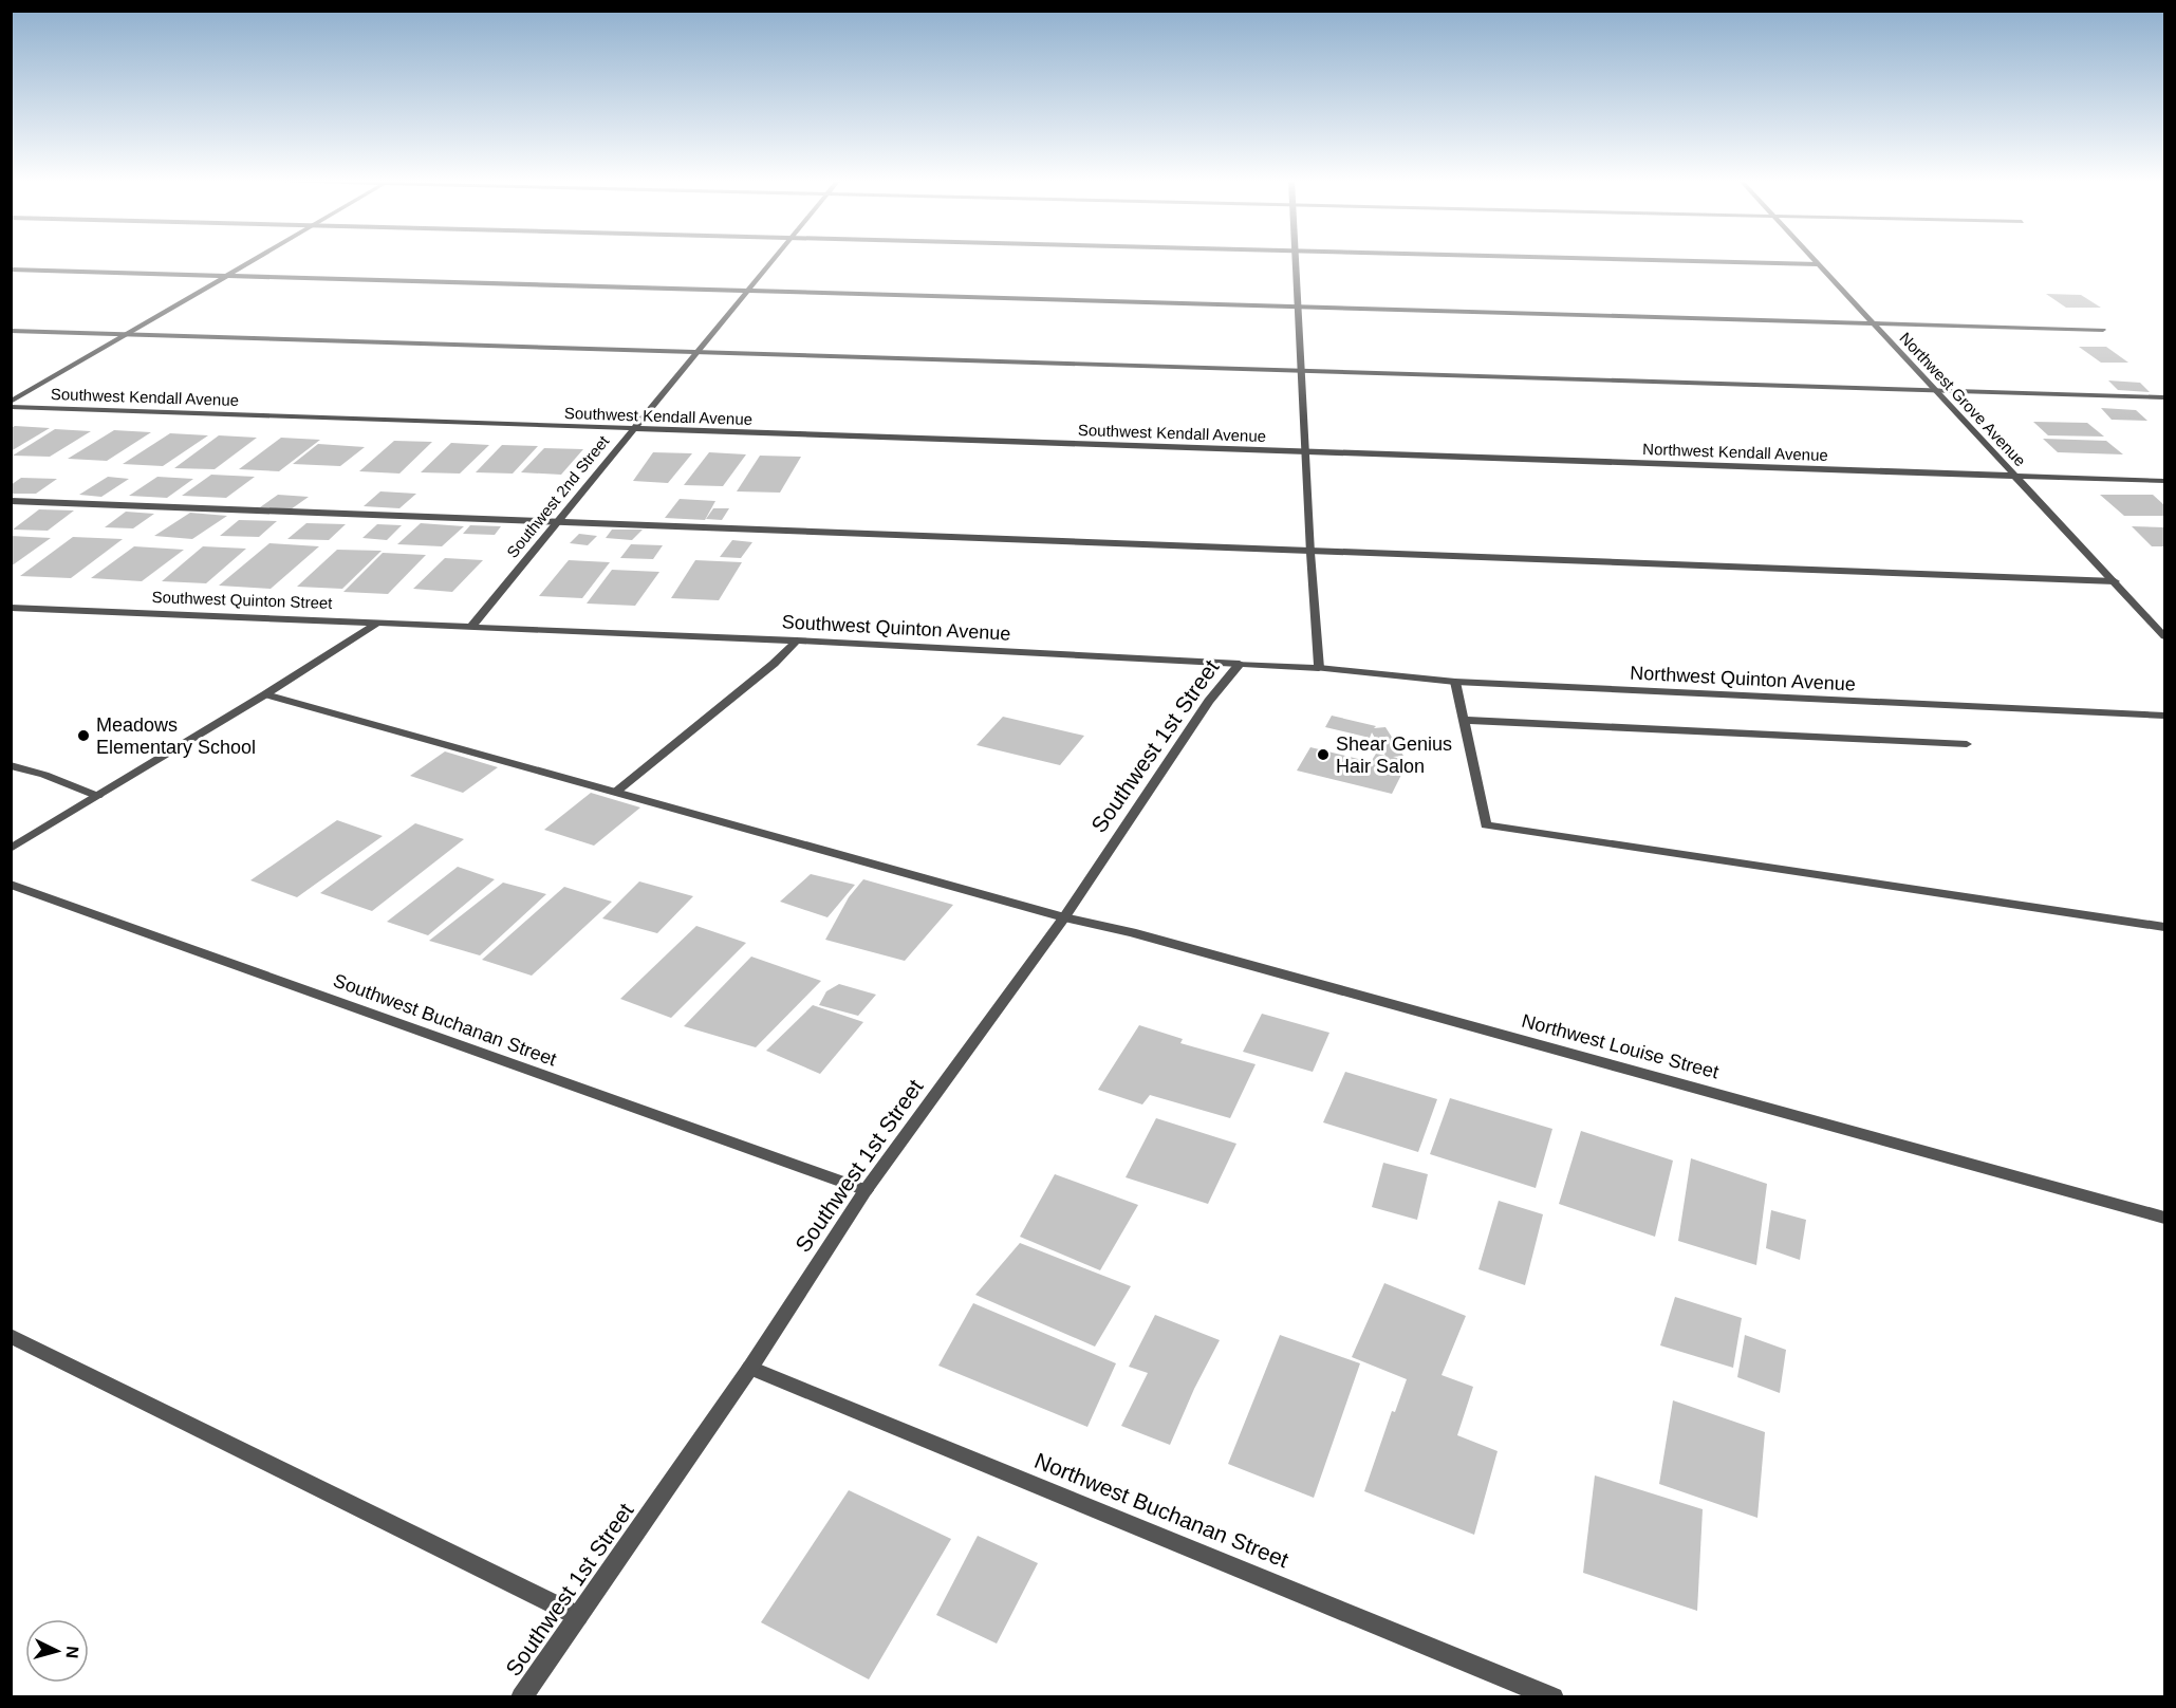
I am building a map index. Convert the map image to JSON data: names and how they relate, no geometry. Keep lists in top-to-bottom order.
{
  "streets": {
    "street": [
      "Southwest Kendall Avenue",
      "Northwest Grove Avenue",
      "Northwest Kendall Avenue",
      "Southwest 2nd Street",
      "Southwest Quinton Street",
      "Southwest Quinton Avenue",
      "Northwest Quinton Avenue",
      "Southwest 1st Street",
      "Southwest Buchanan Street",
      "Northwest Louise Street",
      "Northwest Buchanan Street"
    ]
  },
  "crossings": [
    ["Southwest Kendall Avenue", "Northwest Kendall Avenue"],
    ["Southwest Kendall Avenue", "Southwest 2nd Street"],
    ["Northwest Grove Avenue", "Northwest Kendall Avenue"],
    ["Southwest 2nd Street", "Southwest Quinton Street"],
    ["Southwest 2nd Street", "Southwest Quinton Avenue"],
    ["Southwest Quinton Street", "Southwest Quinton Avenue"],
    ["Southwest Quinton Avenue", "Northwest Quinton Avenue"],
    ["Southwest Quinton Avenue", "Southwest 1st Street"],
    ["Southwest 1st Street", "Southwest Buchanan Street"],
    ["Southwest 1st Street", "Northwest Louise Street"],
    ["Southwest 1st Street", "Northwest Buchanan Street"]
  ],
  "places": ["Meadows Elementary School", "Shear Genius Hair Salon"],
  "north": "right"
}
